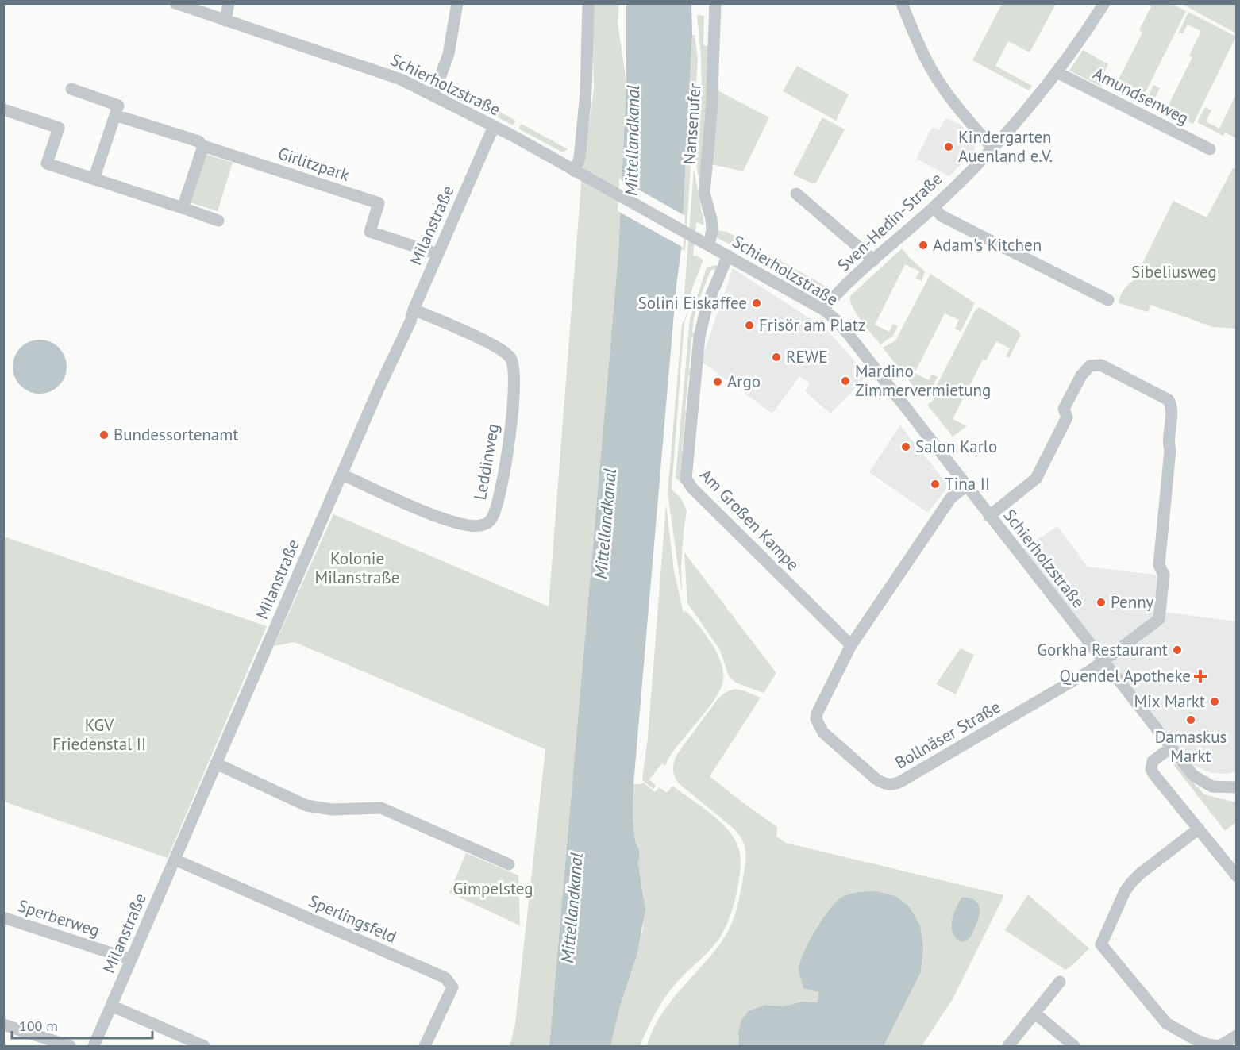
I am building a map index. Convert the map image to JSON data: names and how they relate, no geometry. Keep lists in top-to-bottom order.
{
  "streets": {
    "street": [
      "Schierholzstraße",
      "Amundsenweg",
      "Nansenufer",
      "Girlitzpark",
      "Sven-Hedin-Straße",
      "Milanstraße",
      "Leddinweg",
      "Am Großen Kampe",
      "Bollnäser Straße",
      "Sperberweg",
      "Sperlingsfeld"
    ]
  },
  "crossings": [
    ["Schierholzstraße", "Nansenufer"],
    ["Schierholzstraße", "Sven-Hedin-Straße"],
    ["Schierholzstraße", "Milanstraße"],
    ["Schierholzstraße", "Am Großen Kampe"],
    ["Schierholzstraße", "Bollnäser Straße"],
    ["Amundsenweg", "Sven-Hedin-Straße"],
    ["Girlitzpark", "Milanstraße"],
    ["Milanstraße", "Leddinweg"],
    ["Milanstraße", "Sperberweg"],
    ["Milanstraße", "Sperlingsfeld"],
    ["Am Großen Kampe", "Bollnäser Straße"]
  ],
  "water": ["Mittellandkanal"],
  "parks": [
    "Sibeliusweg",
    "Kolonie Milanstraße",
    "KGV Friedenstal II",
    "Gimpelsteg"
  ],
  "places": {
    "other": [
      "Kindergarten Auenland e.V.",
      "Adam's Kitchen",
      "Solini Eiskaffee",
      "Frisör am Platz",
      "REWE",
      "Mardino Zimmervermietung",
      "Argo",
      "Bundessortenamt",
      "Salon Karlo",
      "Tina II",
      "Penny",
      "Gorkha Restaurant",
      "Mix Markt",
      "Damaskus Markt"
    ],
    "health": ["Quendel Apotheke"]
  },
  "scale_bar": "100 m"
}
